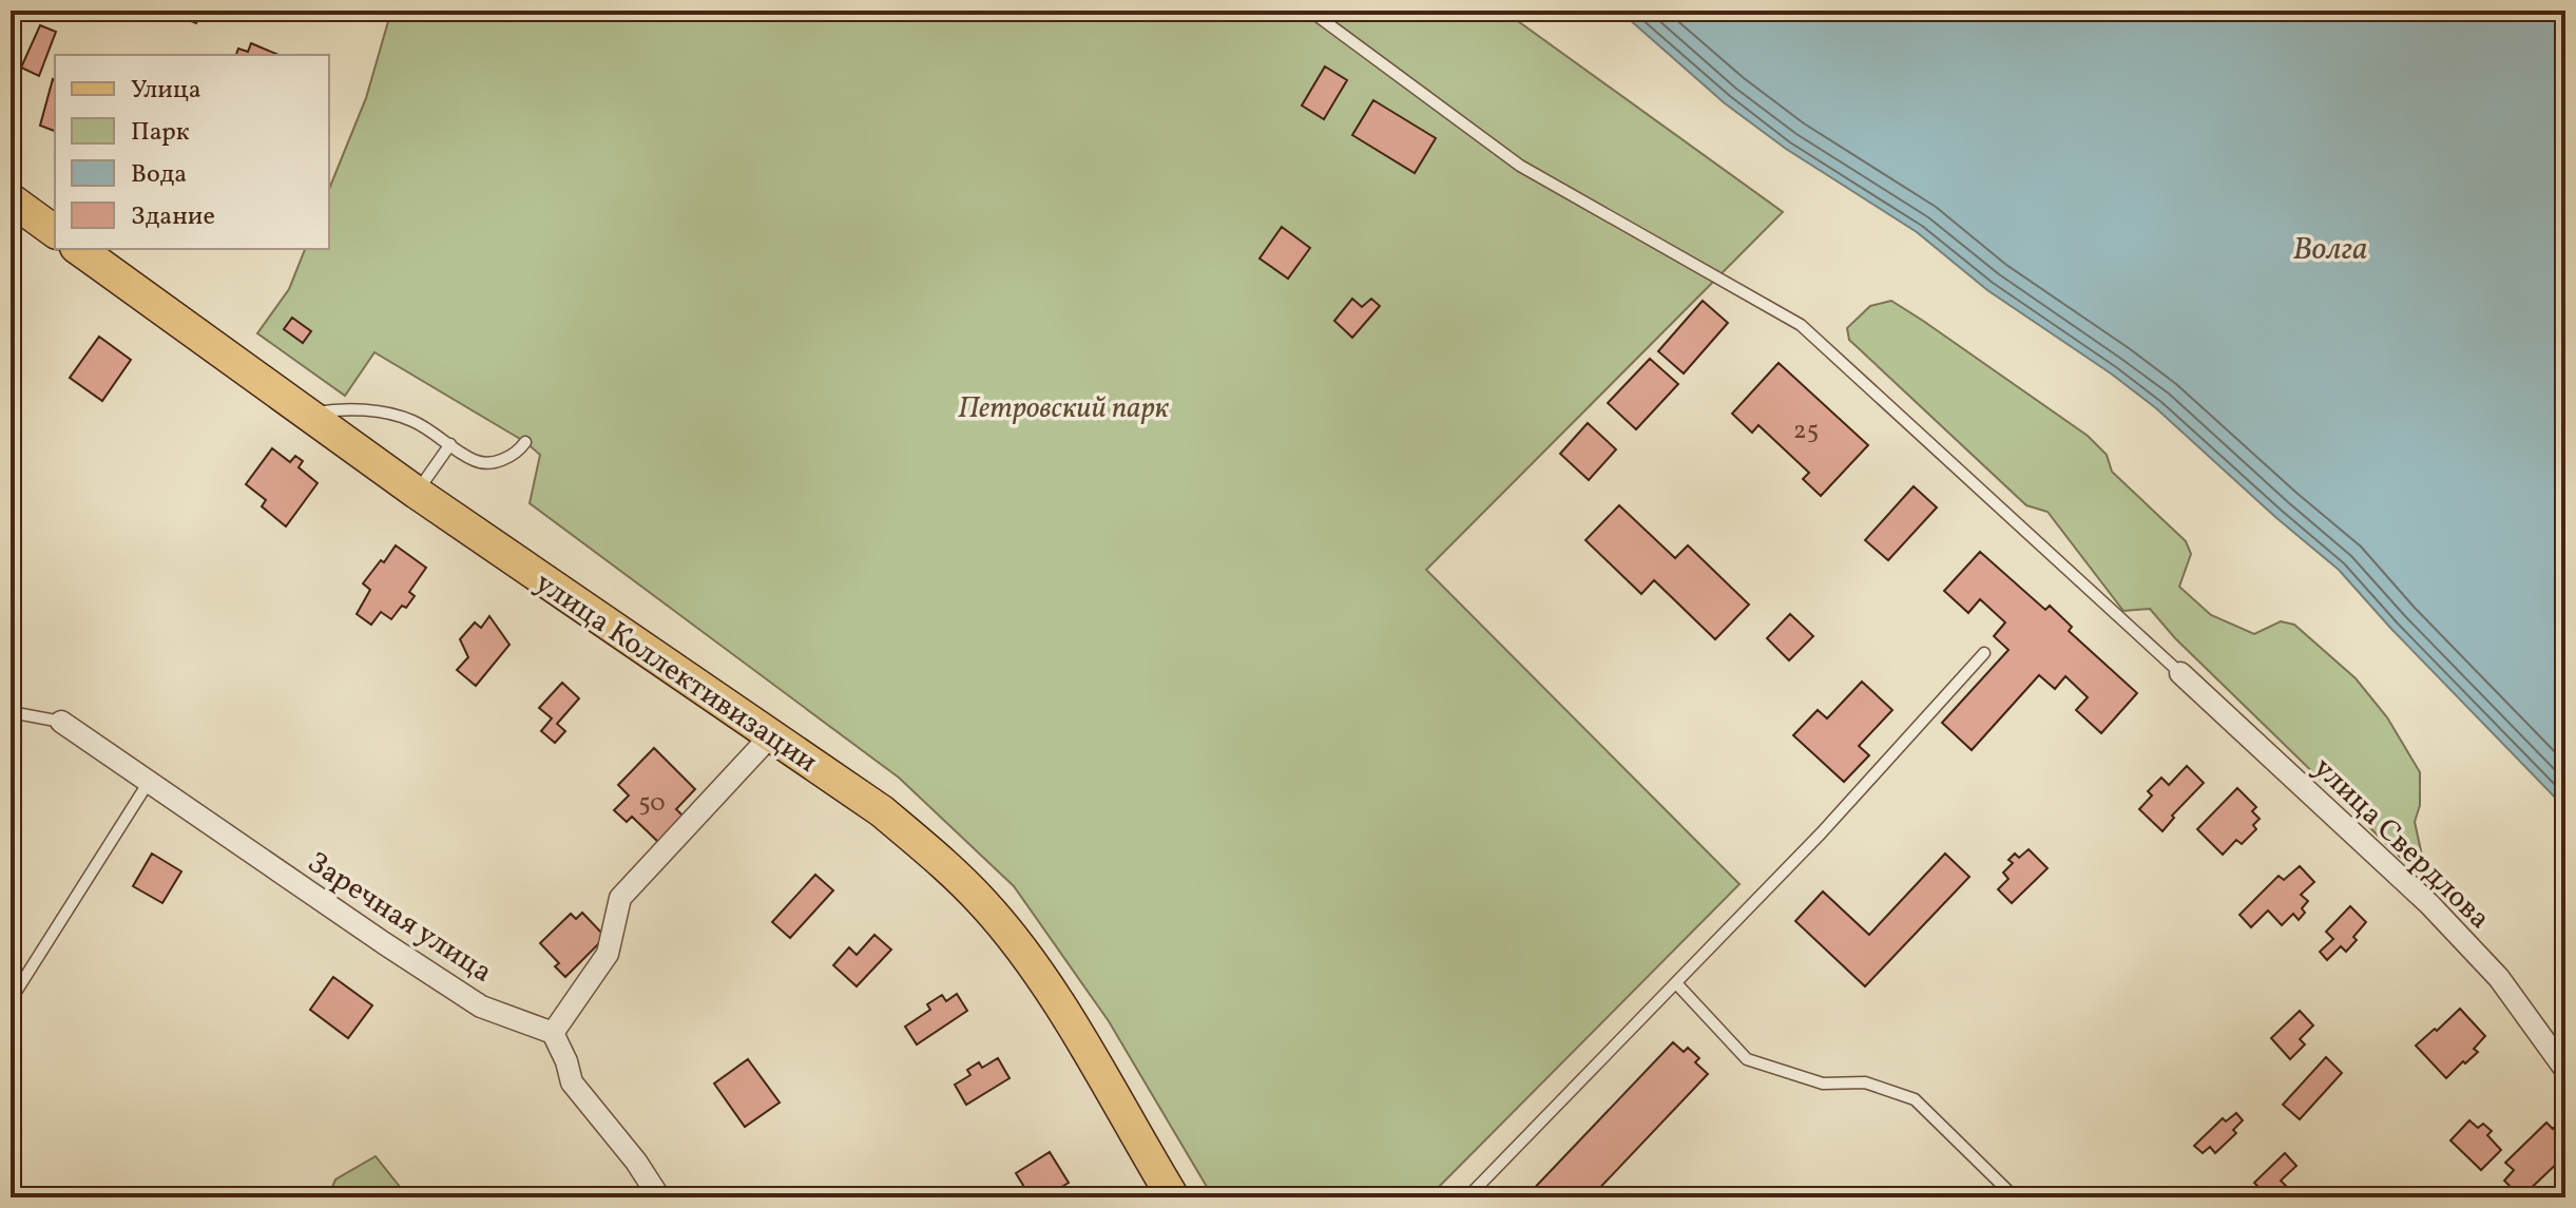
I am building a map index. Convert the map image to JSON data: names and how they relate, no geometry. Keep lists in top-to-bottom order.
{
  "streets": {
    "main road": ["улица Коллективизации"],
    "street": ["улица Свердлова", "Заречная улица"]
  },
  "water": ["Волга"],
  "parks": ["Петровский парк"],
  "house_numbers": ["25", "50"],
  "legend": [
    "Улица",
    "Парк",
    "Вода",
    "Здание"
  ]
}
